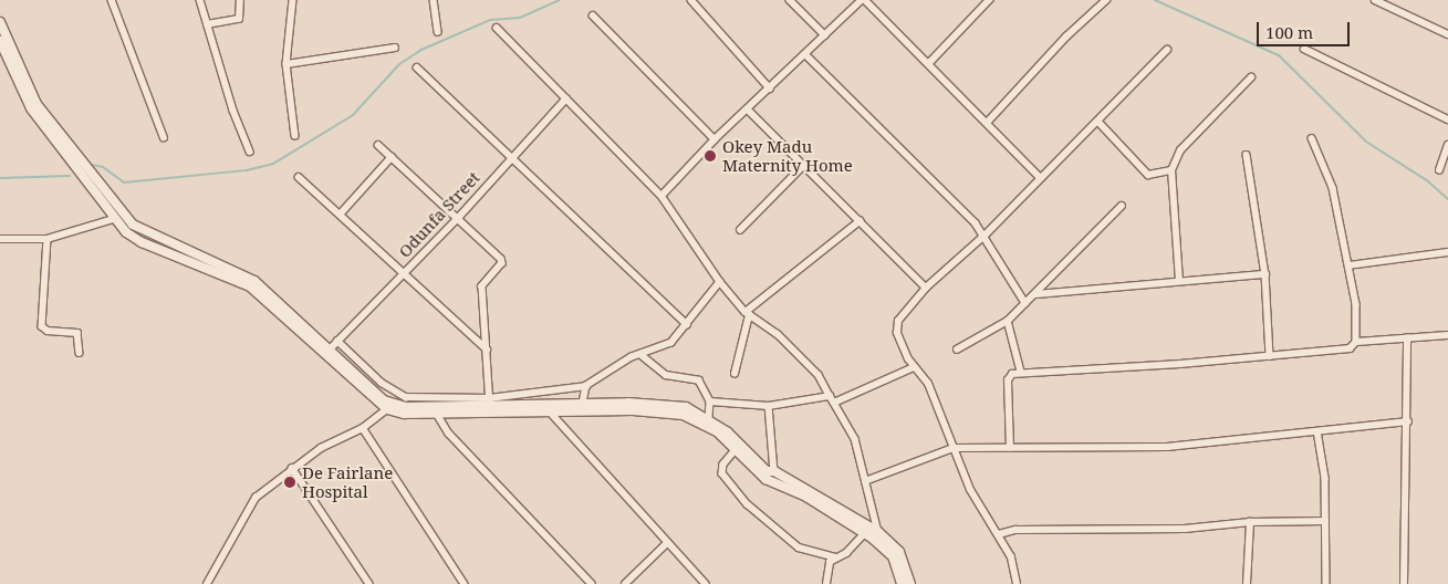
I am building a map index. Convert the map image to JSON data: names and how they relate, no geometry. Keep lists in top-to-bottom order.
{
  "streets": {
    "street": ["Odunfa Street"]
  },
  "places": ["Okey Madu Maternity Home", "De Fairlane Hospital"],
  "scale_bar": "100 m"
}
